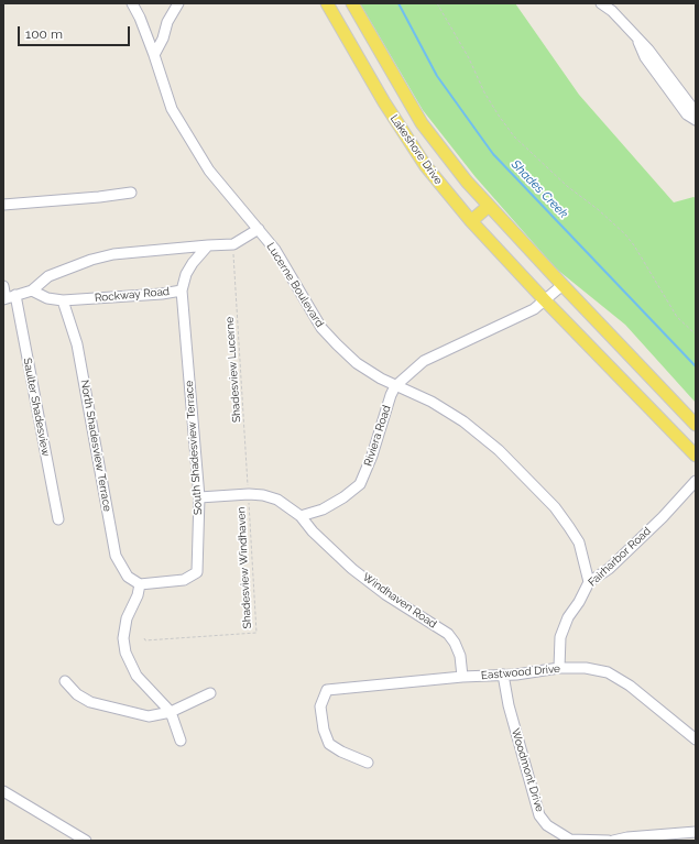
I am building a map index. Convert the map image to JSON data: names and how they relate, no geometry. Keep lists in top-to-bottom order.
{
  "streets": {
    "main road": ["Lakeshore Drive"],
    "street": [
      "Lucerne Boulevard",
      "Rockway Road",
      "Saulter Shadesview",
      "Riviera Road",
      "North Shadesview Terrace",
      "South Shadesview Terrace",
      "Fairharbor Road",
      "Windhaven Road",
      "Eastwood Drive",
      "Woodmont Drive"
    ],
    "path": ["Shadesview Lucerne", "Shadesview Windhaven"]
  },
  "crossings": [
    ["Lakeshore Drive", "Riviera Road"],
    ["Lucerne Boulevard", "Riviera Road"],
    ["Lucerne Boulevard", "Fairharbor Road"],
    ["Rockway Road", "North Shadesview Terrace"],
    ["Rockway Road", "South Shadesview Terrace"],
    ["Shadesview Lucerne", "Shadesview Windhaven"],
    ["Riviera Road", "Windhaven Road"],
    ["North Shadesview Terrace", "South Shadesview Terrace"],
    ["Fairharbor Road", "Eastwood Drive"],
    ["Windhaven Road", "Eastwood Drive"],
    ["Eastwood Drive", "Woodmont Drive"]
  ],
  "water": ["Shades Creek"],
  "scale_bar": "100 m"
}
